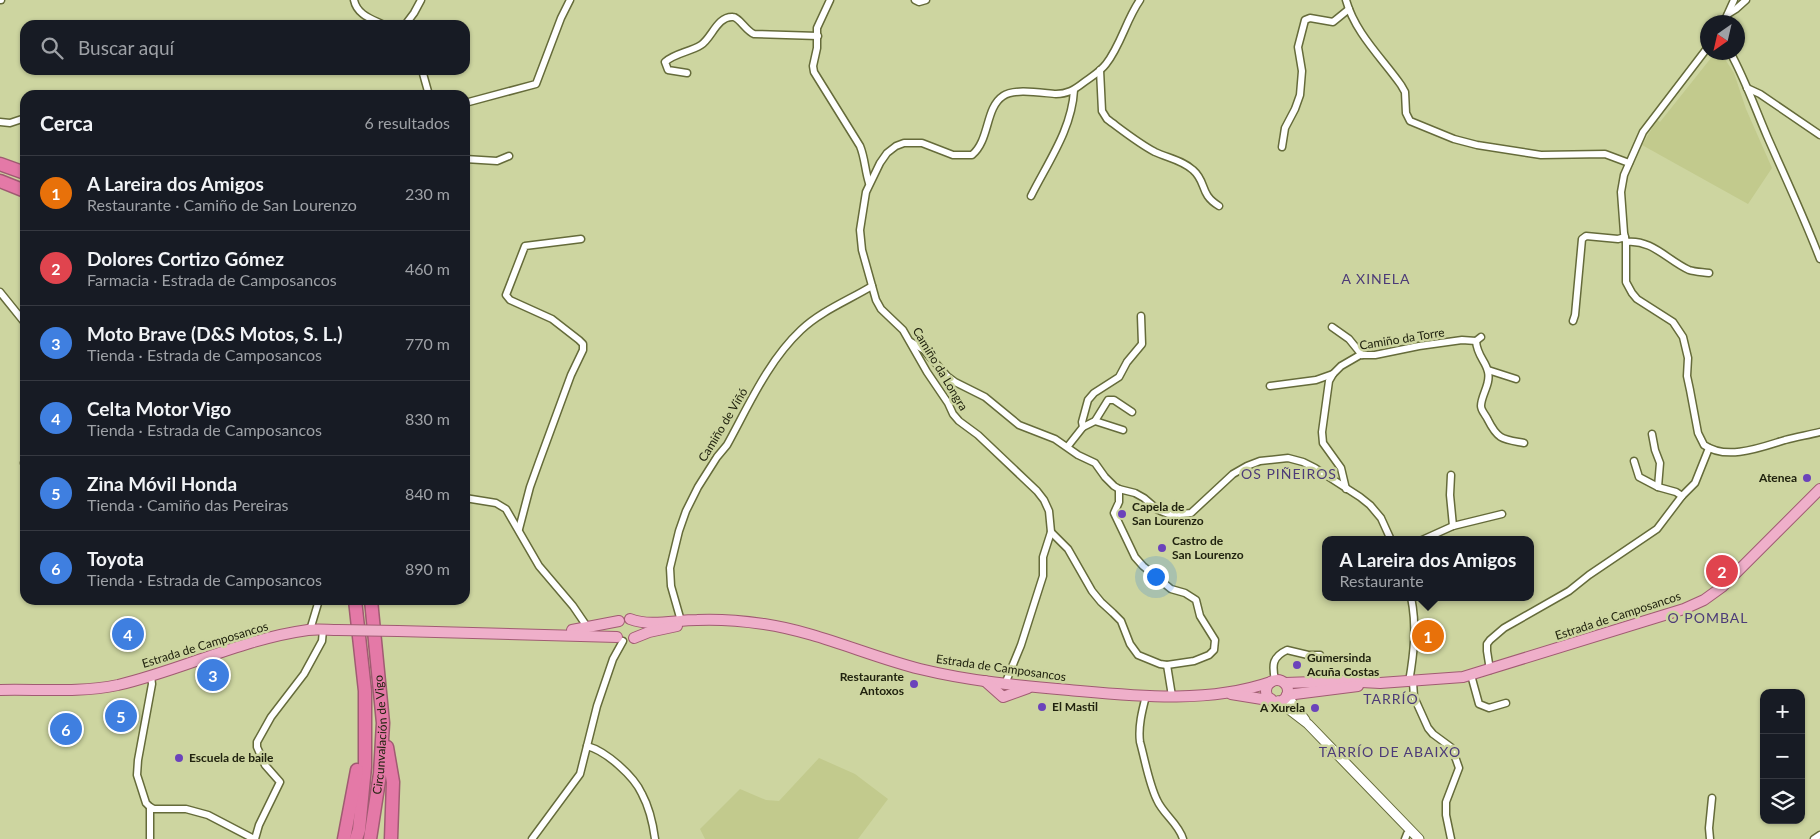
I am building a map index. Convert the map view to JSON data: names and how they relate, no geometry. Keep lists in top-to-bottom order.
{
  "streets": {
    "highway": ["Circunvalación de Vigo"],
    "main road": ["Estrada de Camposancos"],
    "street": ["Camiño da Torre", "Camiño da Longra", "Camiño de Viñó"]
  },
  "crossings": [
    ["Camiño da Longra", "Camiño de Viñó"],
    ["Camiño da Longra", "Estrada de Camposancos"],
    ["Camiño de Viñó", "Estrada de Camposancos"]
  ],
  "districts": [
    "A XINELA",
    "OS PIÑEIROS",
    "O POMBAL",
    "TARRÍO",
    "TARRÍO DE ABAIXO"
  ],
  "places": [
    "Atenea",
    "Capela de San Lourenzo",
    "Castro de San Lourenzo",
    "Gumersinda Acuña Costas",
    "Restaurante Antoxos",
    "El Mastil",
    "A Xurela",
    "Escuela de baile"
  ],
  "north": "bottom left",
  "page": {
    "search": "Buscar aquí",
    "heading": ["Cerca", "6 resultados"],
    "list": [
      {
        "mark": "1",
        "name": "A Lareira dos Amigos",
        "note": "Restaurante · Camiño de San Lourenzo",
        "value": "230 m"
      },
      {
        "mark": "2",
        "name": "Dolores Cortizo Gómez",
        "note": "Farmacia · Estrada de Camposancos",
        "value": "460 m"
      },
      {
        "mark": "3",
        "name": "Moto Brave (D&S Motos, S. L.)",
        "note": "Tienda · Estrada de Camposancos",
        "value": "770 m"
      },
      {
        "mark": "4",
        "name": "Celta Motor Vigo",
        "note": "Tienda · Estrada de Camposancos",
        "value": "830 m"
      },
      {
        "mark": "5",
        "name": "Zina Móvil Honda",
        "note": "Tienda · Camiño das Pereiras",
        "value": "840 m"
      },
      {
        "mark": "6",
        "name": "Toyota",
        "note": "Tienda · Estrada de Camposancos",
        "value": "890 m"
      }
    ],
    "popup": ["A Lareira dos Amigos", "Restaurante"],
    "pins": [
      "2",
      "4",
      "1",
      "3",
      "5",
      "6"
    ],
    "map_buttons": ["+", "−"]
  }
}
